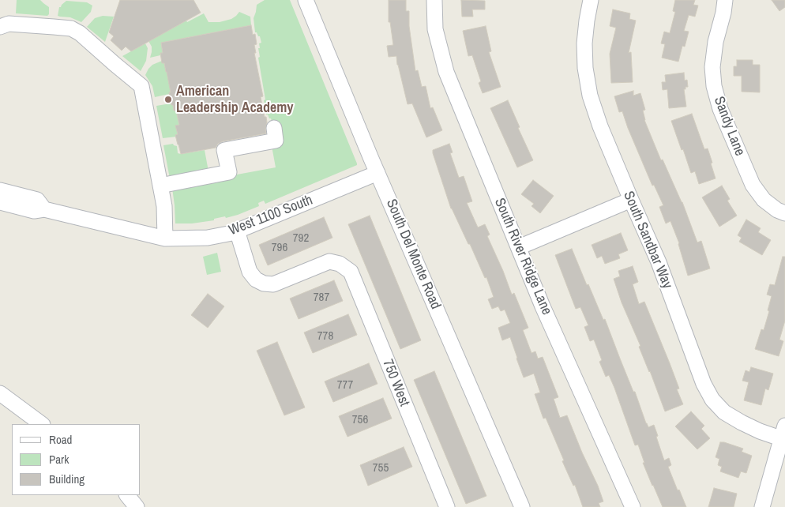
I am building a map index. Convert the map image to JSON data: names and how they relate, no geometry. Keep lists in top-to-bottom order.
{
  "streets": {
    "street": [
      "Sandy Lane",
      "West 1100 South",
      "South Sandbar Way",
      "South Del Monte Road",
      "South River Ridge Lane",
      "750 West"
    ]
  },
  "crossings": [
    ["West 1100 South", "South Del Monte Road"],
    ["West 1100 South", "750 West"]
  ],
  "places": ["American Leadership Academy"],
  "house_numbers": [
    "792",
    "796",
    "787",
    "778",
    "777",
    "756",
    "755"
  ],
  "legend": ["Road", "Park", "Building"]
}
